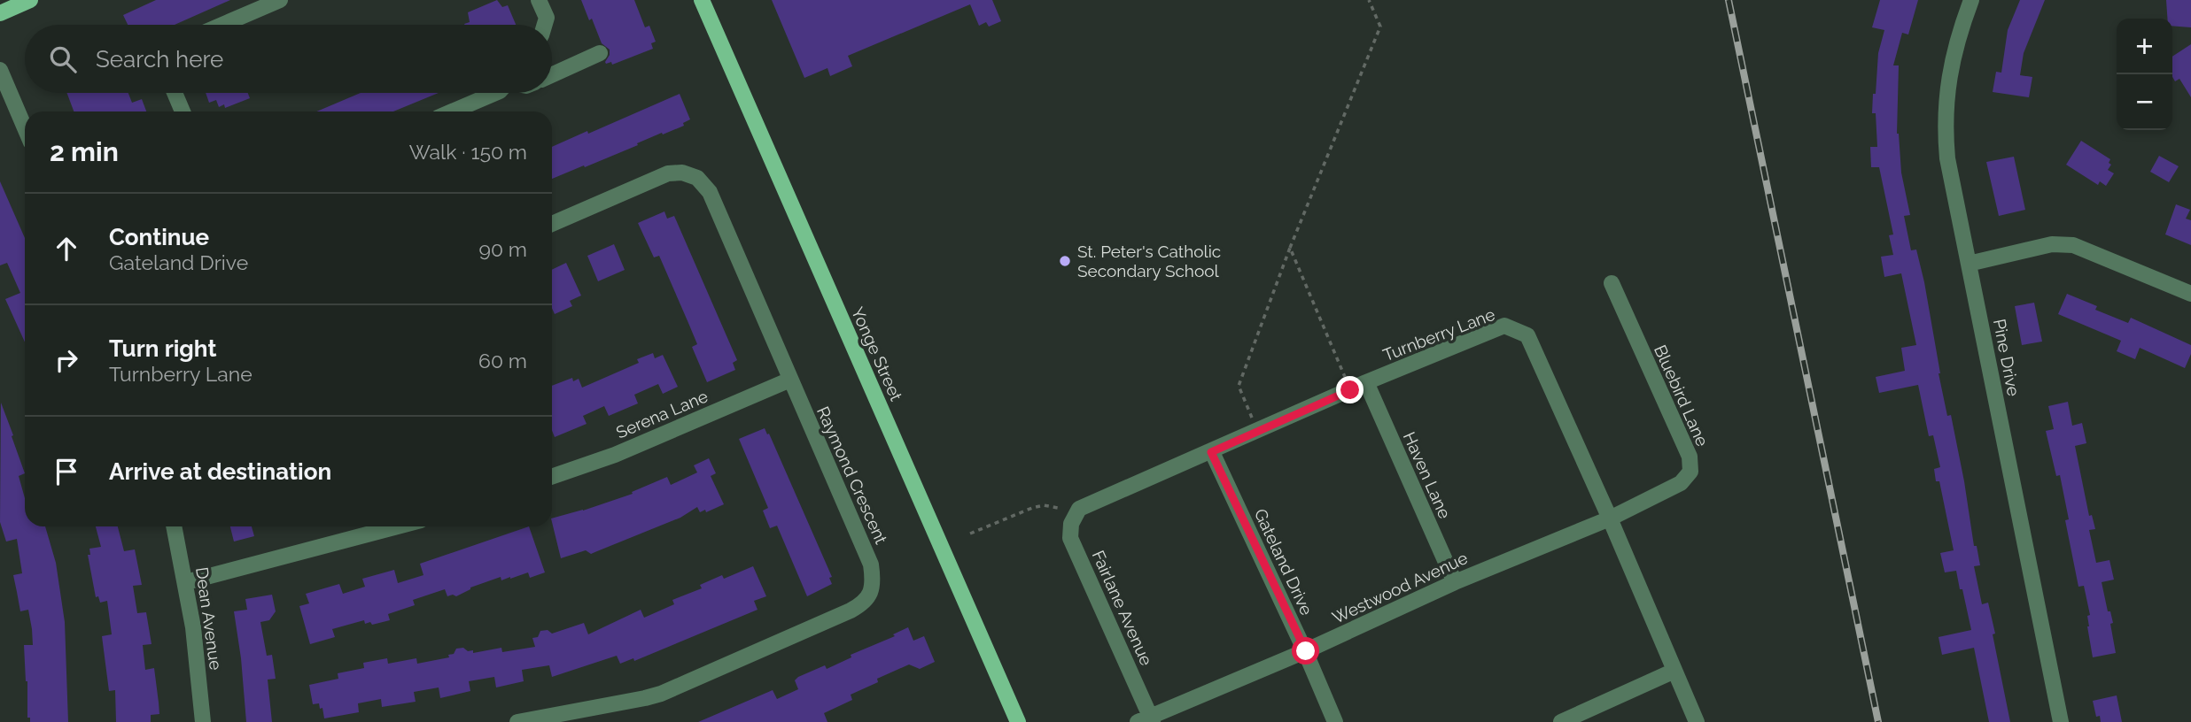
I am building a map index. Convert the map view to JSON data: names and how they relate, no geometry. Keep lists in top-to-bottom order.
{
  "streets": {
    "main road": ["Yonge Street"],
    "street": [
      "Turnberry Lane",
      "Pine Drive",
      "Bluebird Lane",
      "Serena Lane",
      "Raymond Crescent",
      "Haven Lane",
      "Gateland Drive",
      "Westwood Avenue",
      "Fairlane Avenue",
      "Dean Avenue"
    ]
  },
  "crossings": [
    ["Turnberry Lane", "Bluebird Lane"],
    ["Turnberry Lane", "Haven Lane"],
    ["Turnberry Lane", "Gateland Drive"],
    ["Turnberry Lane", "Westwood Avenue"],
    ["Turnberry Lane", "Fairlane Avenue"],
    ["Bluebird Lane", "Westwood Avenue"],
    ["Serena Lane", "Raymond Crescent"],
    ["Haven Lane", "Westwood Avenue"],
    ["Gateland Drive", "Westwood Avenue"],
    ["Westwood Avenue", "Fairlane Avenue"]
  ],
  "places": ["St. Peter's Catholic Secondary School"],
  "page": {
    "map_buttons": ["+", "−"],
    "search": "Search here",
    "heading": ["2 min", "Walk · 150 m"],
    "list": [
      ["Continue", "Gateland Drive", "90 m"],
      ["Turn right", "Turnberry Lane", "60 m"],
      "Arrive at destination"
    ]
  }
}
